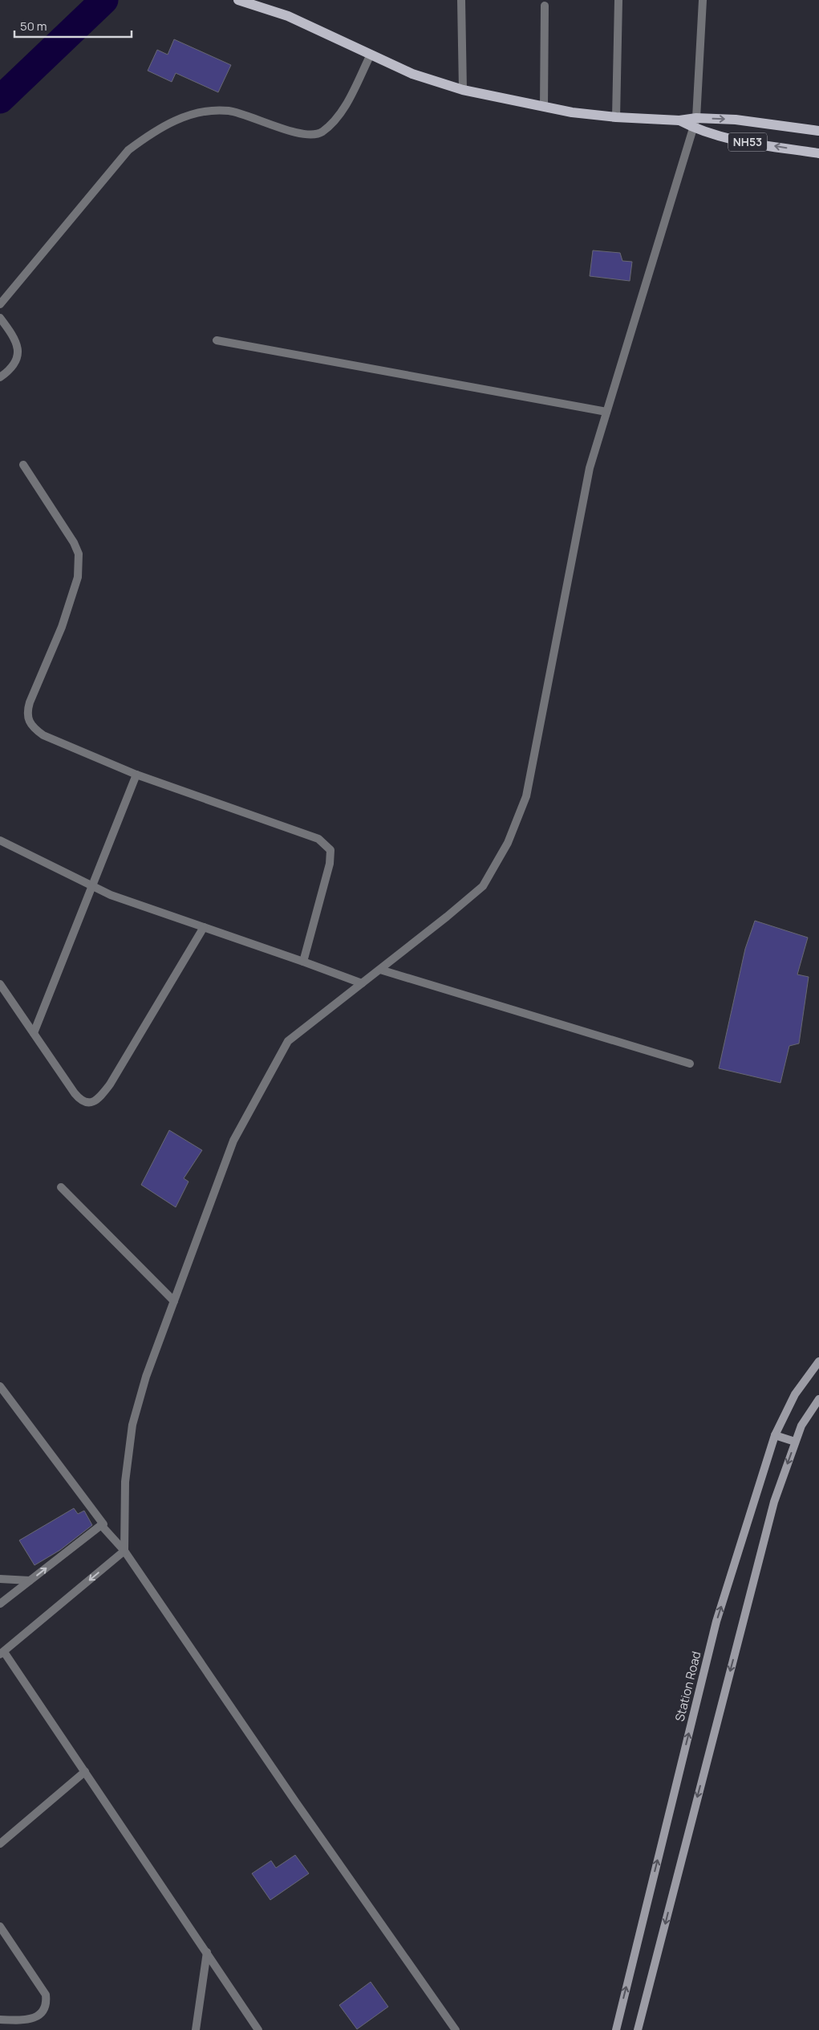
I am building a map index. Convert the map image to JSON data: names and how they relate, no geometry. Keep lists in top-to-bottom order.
{
  "streets": {
    "main road": ["NH53", "Station Road"]
  },
  "scale_bar": "50 m"
}
